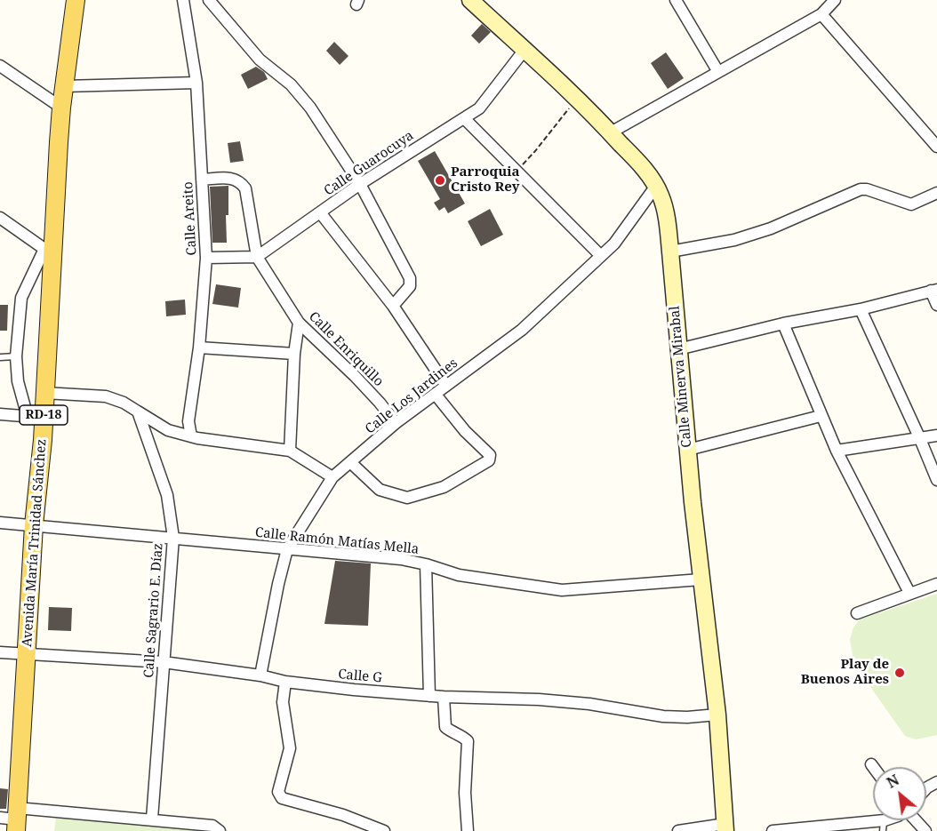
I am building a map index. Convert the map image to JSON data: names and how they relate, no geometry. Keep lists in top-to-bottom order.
{
  "streets": {
    "main road": ["RD-18", "Avenida María Trinidad Sánchez"],
    "street": [
      "Calle Guarocuya",
      "Calle Areito",
      "Calle Enriquillo",
      "Calle Minerva Mirabal",
      "Calle Los Jardines",
      "Calle Ramón Matías Mella",
      "Calle Sagrario E. Díaz",
      "Calle G"
    ]
  },
  "crossings": [
    ["Calle Guarocuya", "Calle Enriquillo"],
    ["Calle Guarocuya", "Calle Minerva Mirabal"],
    ["Calle Areito", "Calle Enriquillo"],
    ["Calle Enriquillo", "Calle Los Jardines"],
    ["Calle Minerva Mirabal", "Calle Los Jardines"],
    ["Calle Minerva Mirabal", "Calle Ramón Matías Mella"],
    ["Calle Minerva Mirabal", "Calle G"],
    ["Calle Los Jardines", "Calle Ramón Matías Mella"],
    ["Calle Los Jardines", "Calle G"],
    ["Calle Ramón Matías Mella", "Avenida María Trinidad Sánchez"],
    ["Calle Ramón Matías Mella", "Calle Sagrario E. Díaz"],
    ["Avenida María Trinidad Sánchez", "Calle G"],
    ["Calle Sagrario E. Díaz", "Calle G"]
  ],
  "places": ["Parroquia Cristo Rey", "Play de Buenos Aires"],
  "north": "top left"
}
